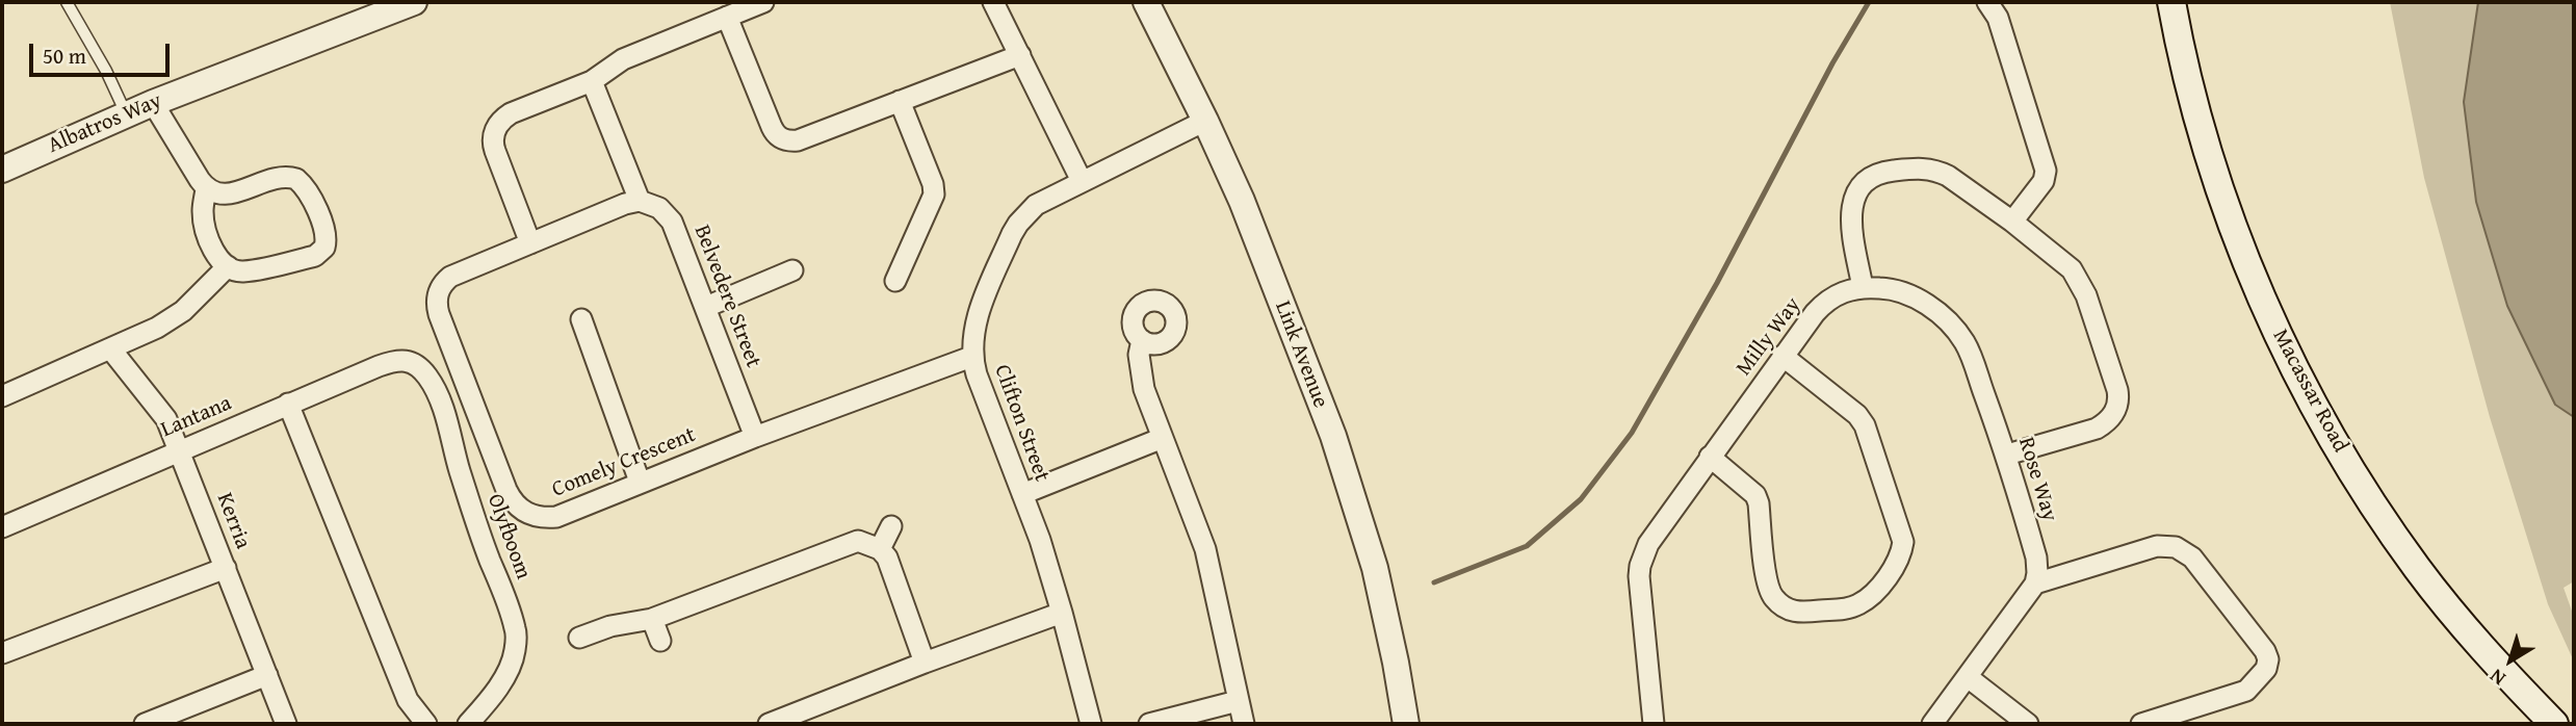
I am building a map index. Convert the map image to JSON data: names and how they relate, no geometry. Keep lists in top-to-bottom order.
{
  "streets": {
    "main road": ["Macassar Road"],
    "street": [
      "Albatros Way",
      "Belvedere Street",
      "Milly Way",
      "Link Avenue",
      "Lantana",
      "Clifton Street",
      "Comely Crescent",
      "Rose Way",
      "Kerria",
      "Olyfboom"
    ]
  },
  "crossings": [
    ["Belvedere Street", "Comely Crescent"],
    ["Milly Way", "Rose Way"],
    ["Link Avenue", "Clifton Street"],
    ["Lantana", "Kerria"],
    ["Lantana", "Olyfboom"],
    ["Clifton Street", "Comely Crescent"]
  ],
  "scale_bar": "50 m",
  "north": "bottom left"
}
